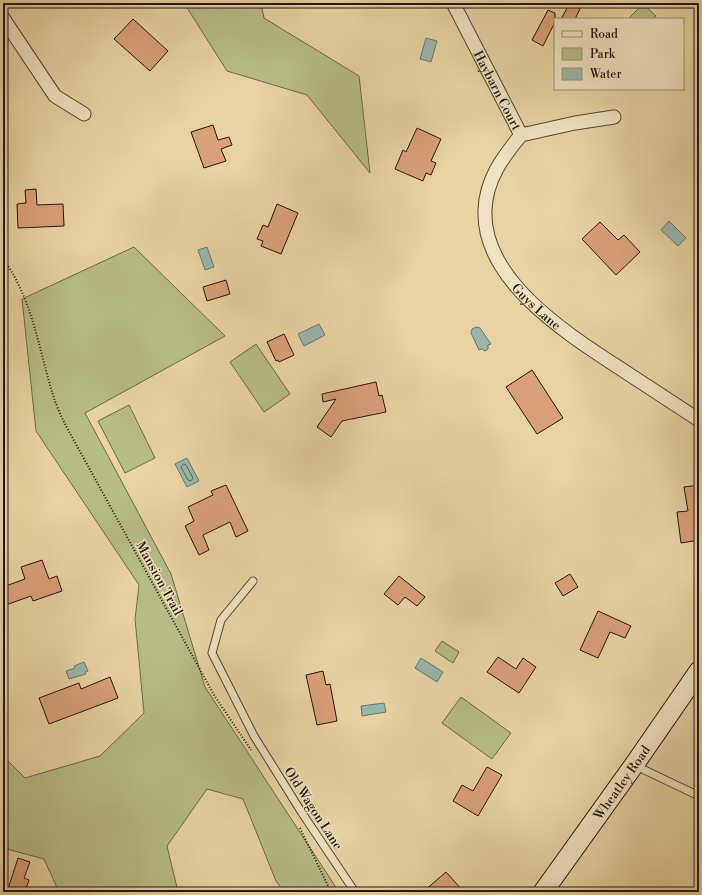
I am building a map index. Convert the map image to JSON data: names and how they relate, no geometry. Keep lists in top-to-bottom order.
{
  "streets": {
    "street": ["Haybarn Court", "Guys Lane", "Wheatley Road"],
    "lane": ["Old Wagon Lane"],
    "path": ["Mansion Trail"]
  },
  "crossings": [
    ["Haybarn Court", "Guys Lane"]
  ],
  "legend": ["Road", "Park", "Water"]
}
